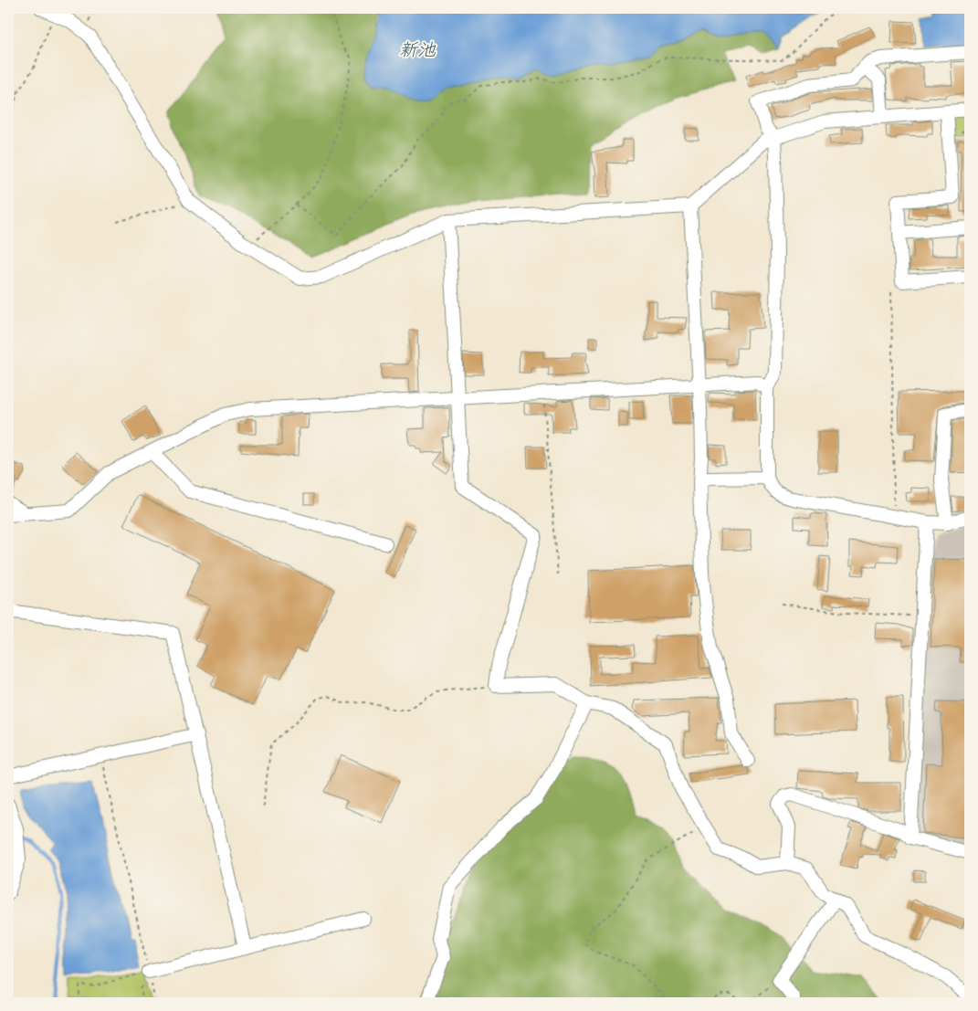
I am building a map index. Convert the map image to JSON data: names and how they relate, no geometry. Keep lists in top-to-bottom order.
{
  "water": ["新池"]
}
